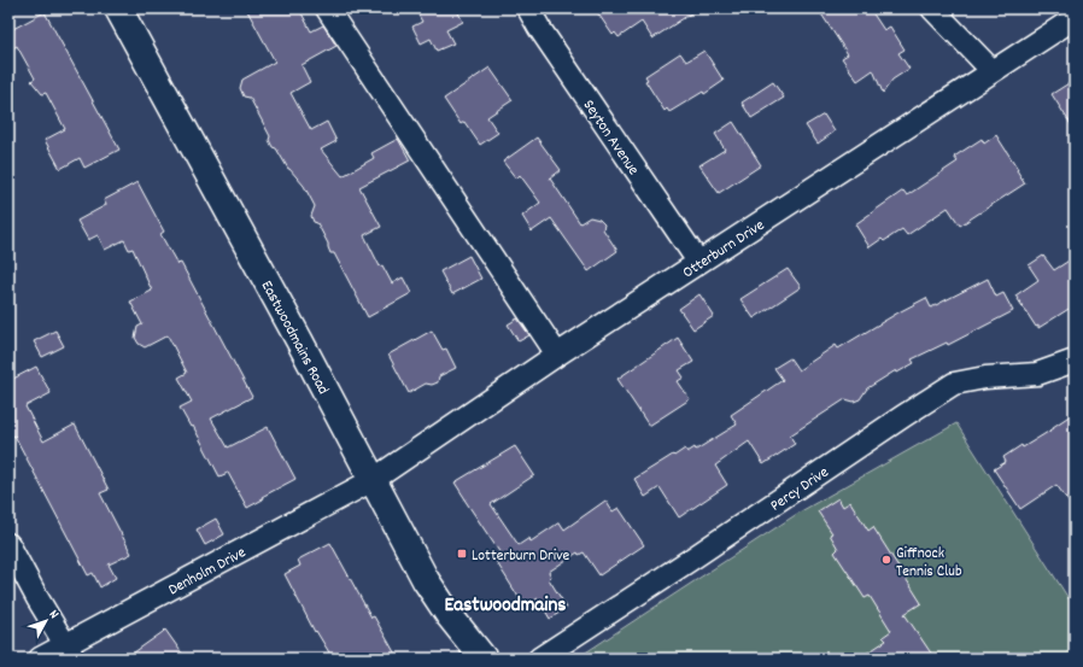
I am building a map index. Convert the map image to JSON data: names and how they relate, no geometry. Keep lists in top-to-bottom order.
{
  "streets": {
    "main road": ["Eastwoodmains Road"],
    "street": [
      "Seyton Avenue",
      "Otterburn Drive",
      "Percy Drive",
      "Denholm Drive"
    ]
  },
  "crossings": [
    ["Seyton Avenue", "Otterburn Drive"],
    ["Otterburn Drive", "Eastwoodmains Road"],
    ["Otterburn Drive", "Denholm Drive"],
    ["Eastwoodmains Road", "Denholm Drive"]
  ],
  "districts": ["Eastwoodmains"],
  "places": {
    "transit": ["Lotterburn Drive"],
    "other": ["Giffnock Tennis Club"]
  },
  "north": "top right"
}
